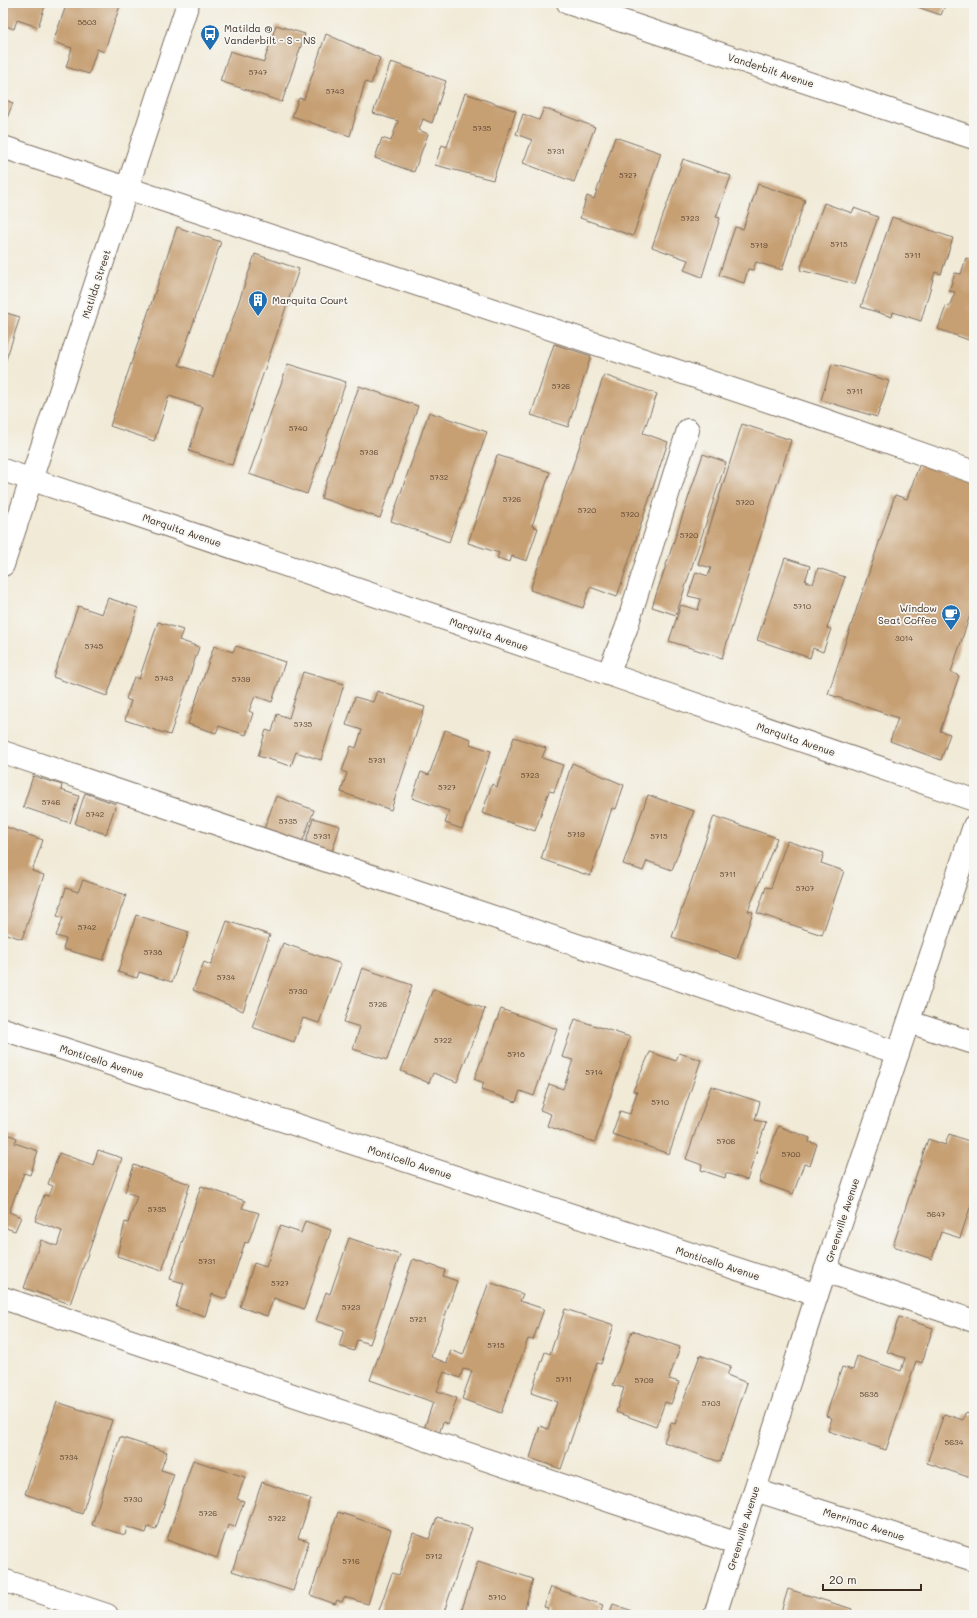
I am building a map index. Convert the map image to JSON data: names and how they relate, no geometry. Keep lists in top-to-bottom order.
{
  "streets": {
    "street": [
      "Vanderbilt Avenue",
      "Matilda Street",
      "Marquita Avenue",
      "Monticello Avenue",
      "Greenville Avenue",
      "Merrimac Avenue"
    ]
  },
  "crossings": [
    ["Matilda Street", "Marquita Avenue"],
    ["Monticello Avenue", "Greenville Avenue"],
    ["Greenville Avenue", "Merrimac Avenue"]
  ],
  "places": {
    "bus stop": ["Matilda @ Vanderbilt - S - NS"],
    "building": ["Marquita Court"],
    "cafe": ["Window Seat Coffee"]
  },
  "house_numbers": [
    "5803",
    "5747",
    "5743",
    "5735",
    "5731",
    "5727",
    "5723",
    "5715",
    "5719",
    "5711",
    "5726",
    "5711",
    "5740",
    "5736",
    "5732",
    "5726",
    "5720",
    "5720",
    "5720",
    "5720",
    "5710",
    "3014",
    "5745",
    "5743",
    "5739",
    "5735",
    "5731",
    "5723",
    "5727",
    "5746",
    "5742",
    "5735",
    "5719",
    "5731",
    "5715",
    "5711",
    "5707",
    "5742",
    "5738",
    "5734",
    "5730",
    "5726",
    "5722",
    "5718",
    "5714",
    "5710",
    "5706",
    "5700",
    "5735",
    "5647",
    "5731",
    "5727",
    "5723",
    "5721",
    "5715",
    "5711",
    "5709",
    "5638",
    "5703",
    "5634",
    "5734",
    "5730",
    "5726",
    "5722",
    "5712",
    "5716",
    "5710"
  ],
  "scale_bar": "20 m"
}
